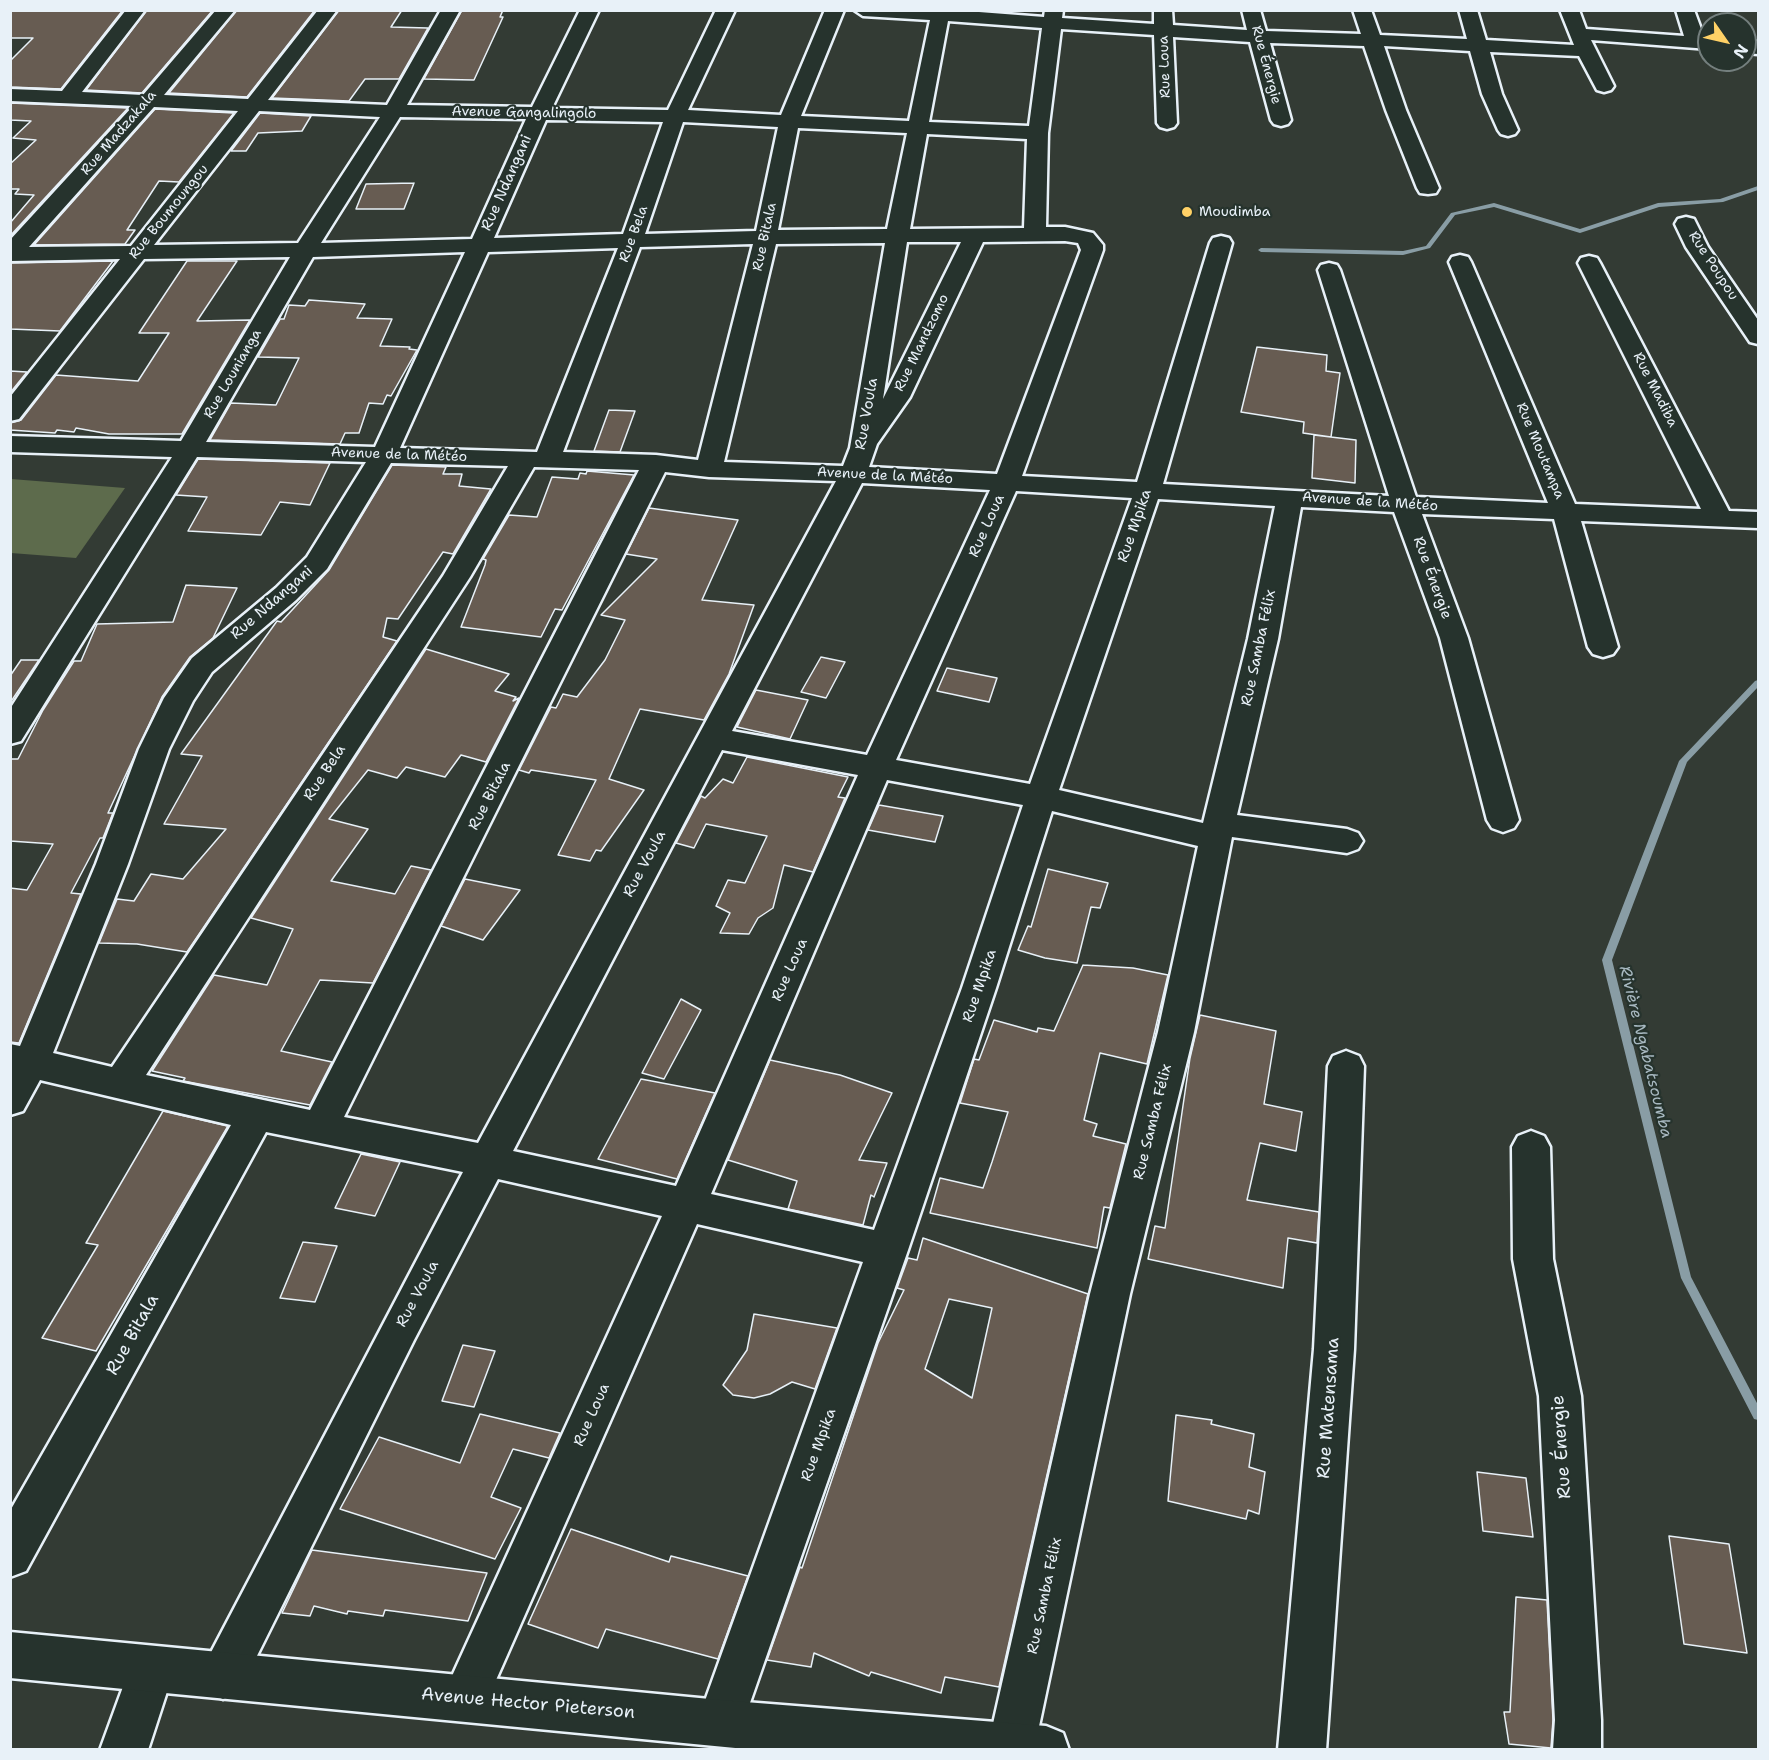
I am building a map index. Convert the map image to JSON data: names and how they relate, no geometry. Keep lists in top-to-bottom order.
{
  "streets": {
    "street": [
      "Rue Énergie",
      "Rue Loua",
      "Avenue Gangalingolo",
      "Rue Madzakala",
      "Rue Ndangani",
      "Rue Boumoungou",
      "Rue Bela",
      "Rue Bitala",
      "Rue Poupou",
      "Rue Mandzomo",
      "Rue Lounianga",
      "Rue Madiba",
      "Rue Voula",
      "Rue Moutampa",
      "Avenue de la Météo",
      "Rue Mpika",
      "Rue Samba Félix",
      "Rue Matensama",
      "Avenue Hector Pieterson"
    ]
  },
  "crossings": [
    ["Rue Énergie", "Avenue de la Météo"],
    ["Rue Loua", "Avenue de la Météo"],
    ["Rue Loua", "Avenue Hector Pieterson"],
    ["Avenue Gangalingolo", "Rue Madzakala"],
    ["Avenue Gangalingolo", "Rue Ndangani"],
    ["Avenue Gangalingolo", "Rue Boumoungou"],
    ["Avenue Gangalingolo", "Rue Bela"],
    ["Avenue Gangalingolo", "Rue Bitala"],
    ["Avenue Gangalingolo", "Rue Lounianga"],
    ["Avenue Gangalingolo", "Rue Voula"],
    ["Rue Ndangani", "Avenue de la Météo"],
    ["Rue Bela", "Avenue de la Météo"],
    ["Rue Bitala", "Avenue de la Météo"],
    ["Rue Mandzomo", "Rue Voula"],
    ["Rue Mandzomo", "Avenue de la Météo"],
    ["Rue Lounianga", "Avenue de la Météo"],
    ["Rue Madiba", "Avenue de la Météo"],
    ["Rue Voula", "Avenue de la Météo"],
    ["Rue Voula", "Avenue Hector Pieterson"],
    ["Rue Moutampa", "Avenue de la Météo"],
    ["Avenue de la Météo", "Rue Mpika"],
    ["Avenue de la Météo", "Rue Samba Félix"],
    ["Rue Mpika", "Avenue Hector Pieterson"],
    ["Rue Samba Félix", "Avenue Hector Pieterson"]
  ],
  "water": ["Rivière Ngabatsoumba"],
  "places": ["Moudimba"],
  "north": "bottom right"
}
